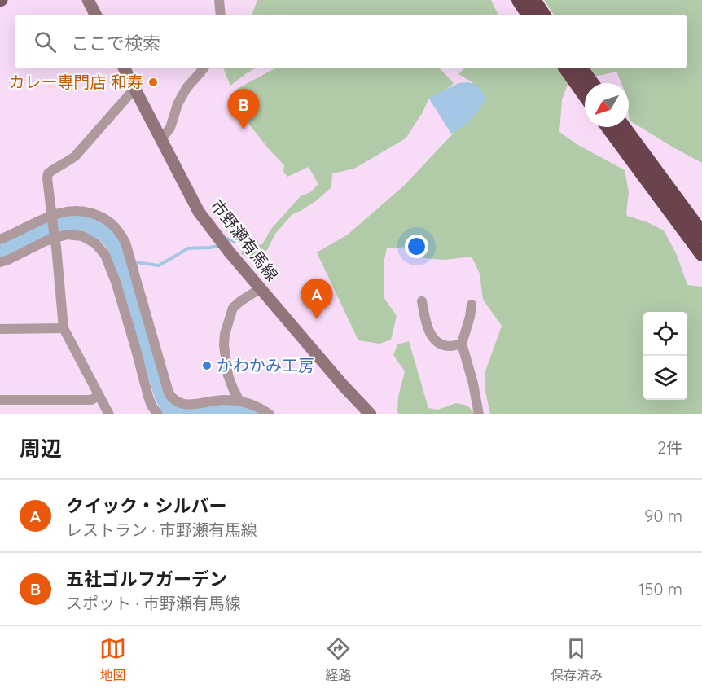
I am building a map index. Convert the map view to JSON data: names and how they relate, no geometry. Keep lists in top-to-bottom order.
{
  "streets": {
    "main road": ["市野瀬有馬線"]
  },
  "places": ["カレー専門店 和寿", "かわかみ工房"],
  "north": "bottom left",
  "page": {
    "search": "ここで検索",
    "pins": ["B", "A"],
    "heading": ["周辺", "2件"],
    "list": [
      {
        "mark": "A",
        "name": "クイック・シルバー",
        "note": "レストラン · 市野瀬有馬線",
        "value": "90 m"
      },
      {
        "mark": "B",
        "name": "五社ゴルフガーデン",
        "note": "スポット · 市野瀬有馬線",
        "value": "150 m"
      }
    ],
    "nav": ["地図", "経路", "保存済み"]
  }
}
